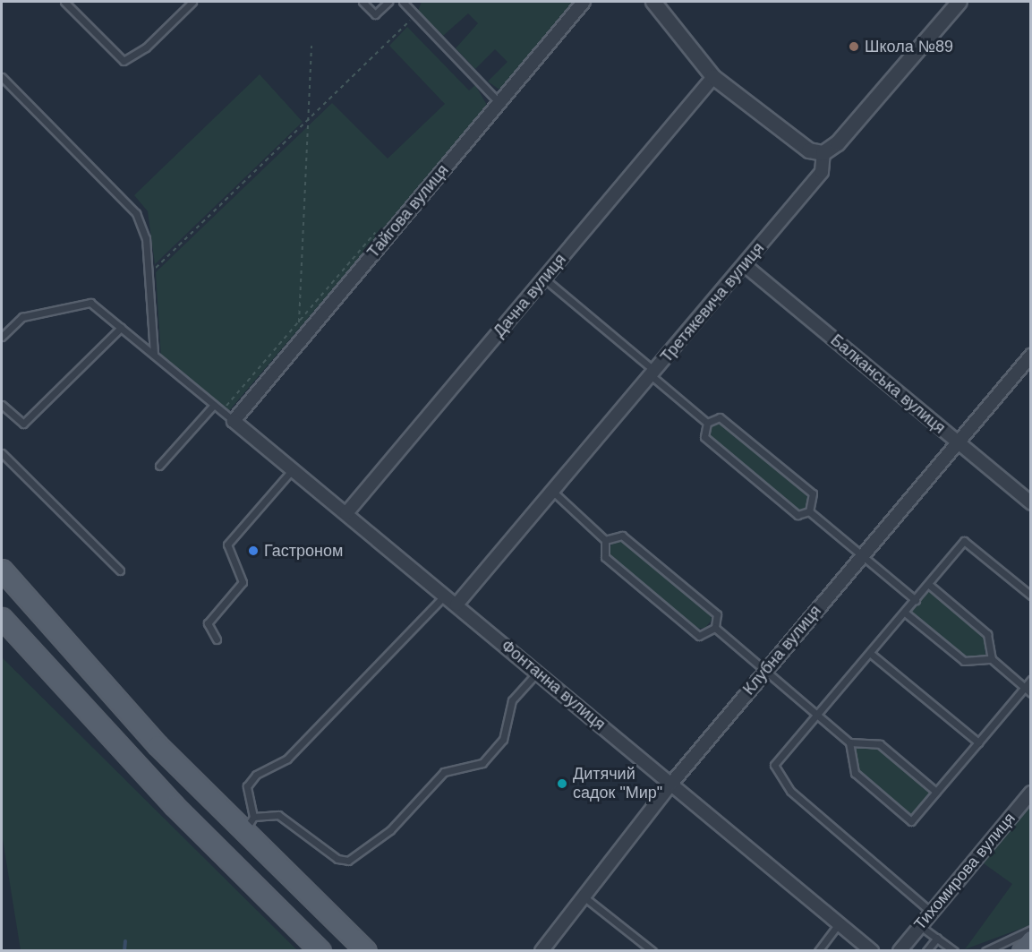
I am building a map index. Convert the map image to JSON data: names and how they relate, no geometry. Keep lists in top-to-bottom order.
{
  "streets": {
    "street": [
      "Тайгова вулиця",
      "Дачна вулиця",
      "Третякевича вулиця",
      "Балканська вулиця",
      "Клубна вулиця",
      "Фонтанна вулиця",
      "Тихомирова вулиця"
    ]
  },
  "crossings": [
    ["Тайгова вулиця", "Фонтанна вулиця"],
    ["Дачна вулиця", "Фонтанна вулиця"],
    ["Третякевича вулиця", "Балканська вулиця"],
    ["Третякевича вулиця", "Фонтанна вулиця"],
    ["Балканська вулиця", "Клубна вулиця"],
    ["Клубна вулиця", "Фонтанна вулиця"]
  ],
  "places": ["Школа №89", "Гастроном", "Дитячий садок \"Мир\""]
}
